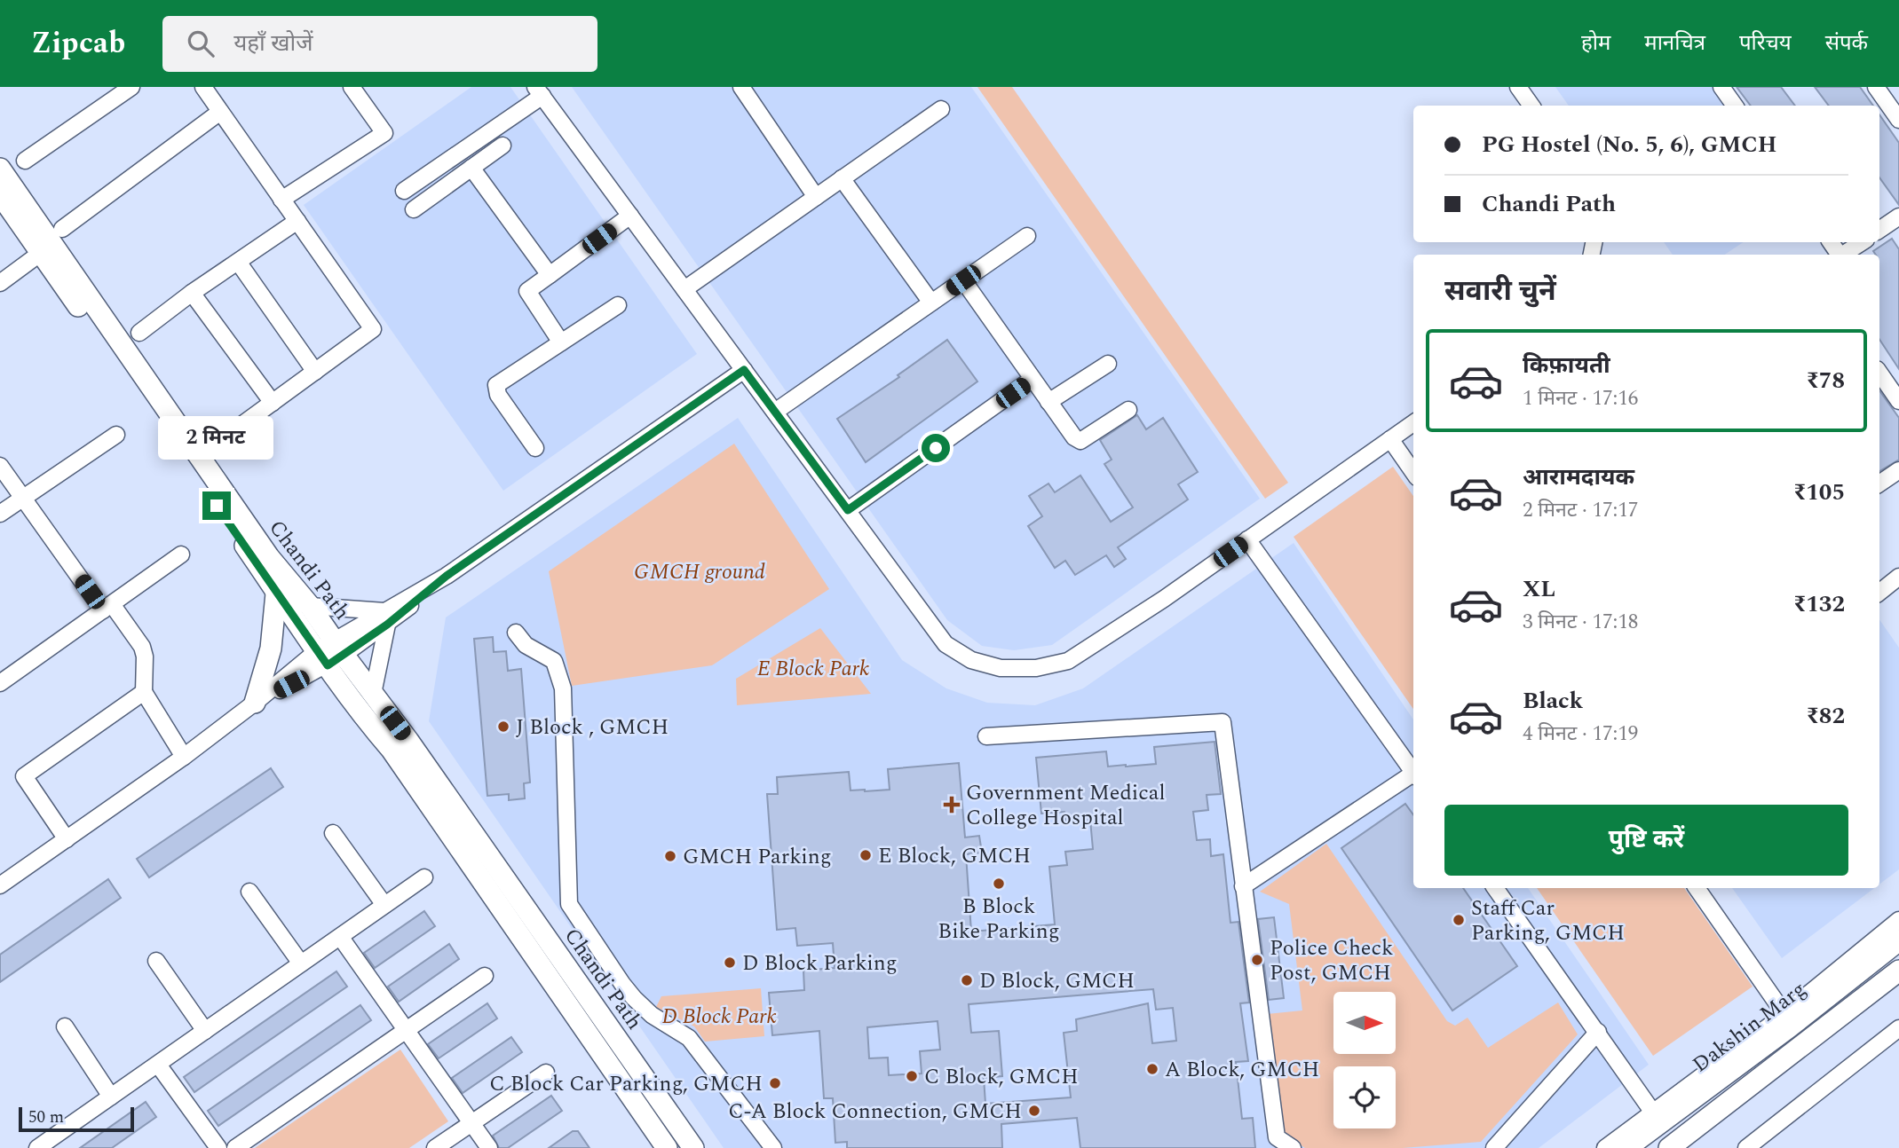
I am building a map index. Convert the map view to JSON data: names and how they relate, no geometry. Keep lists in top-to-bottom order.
{
  "streets": {
    "main road": ["Chandi Path", "Dakshin Marg"]
  },
  "parks": ["GMCH ground", "E Block Park", "D Block Park"],
  "places": {
    "other": [
      "J Block , GMCH",
      "E Block, GMCH",
      "GMCH Parking",
      "B Block Bike Parking",
      "Staff Car Parking, GMCH",
      "Police Check Post, GMCH",
      "D Block Parking",
      "D Block, GMCH",
      "A Block, GMCH",
      "C Block, GMCH",
      "C Block Car Parking, GMCH",
      "C-A Block Connection, GMCH"
    ],
    "health": ["Government Medical College Hospital"]
  },
  "scale_bar": "50 m",
  "north": "right",
  "page": {
    "header": "Zipcab",
    "search": "यहाँ खोजें",
    "nav": [
      "होम",
      "मानचित्र",
      "परिचय",
      "संपर्क"
    ],
    "banner": ["PG Hostel (No. 5, 6), GMCH", "Chandi Path"],
    "heading": "सवारी चुनें",
    "list": [
      {
        "name": "किफ़ायती",
        "note": "1 मिनट · 17:16",
        "value": "₹78"
      },
      {
        "name": "आरामदायक",
        "note": "2 मिनट · 17:17",
        "value": "₹105"
      },
      {
        "name": "XL",
        "note": "3 मिनट · 17:18",
        "value": "₹132"
      },
      {
        "name": "Black",
        "note": "4 मिनट · 17:19",
        "value": "₹82"
      }
    ],
    "bubble": "2 मिनट",
    "buttons": "पुष्टि करें",
    "scale": "50 m"
  }
}
